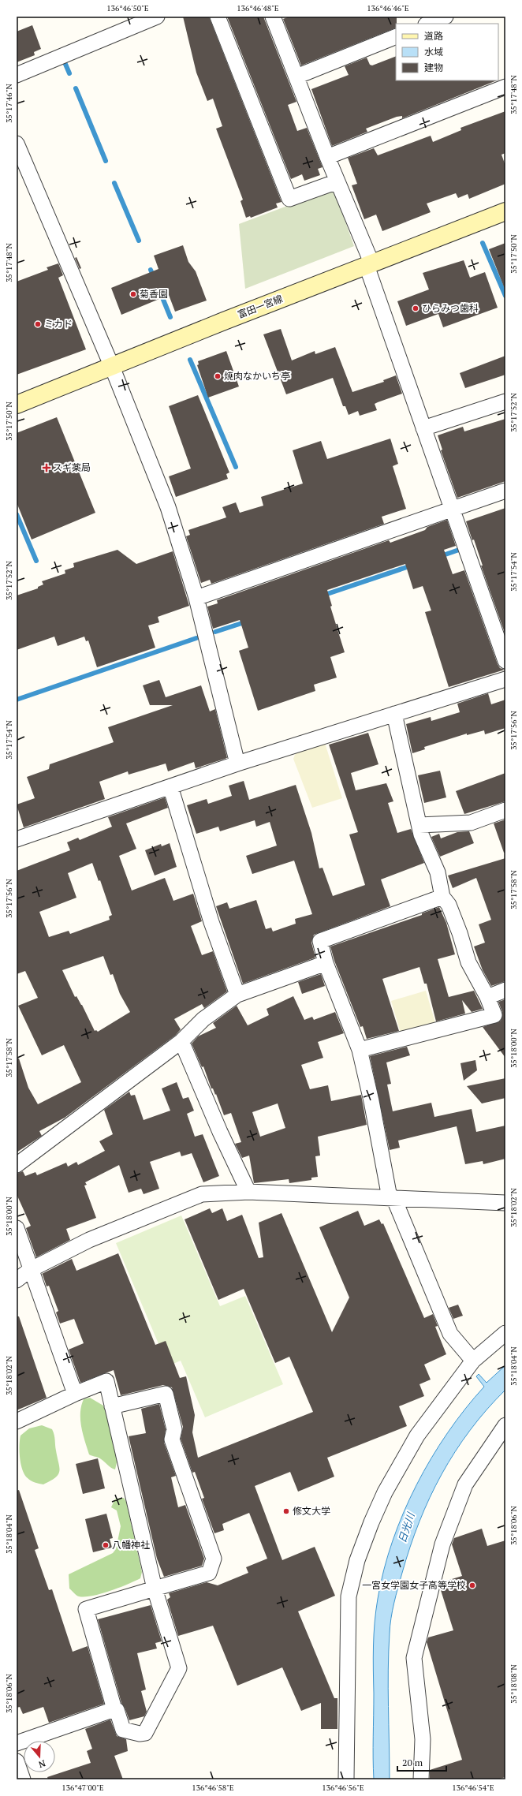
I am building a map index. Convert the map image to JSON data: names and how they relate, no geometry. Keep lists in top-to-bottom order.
{
  "streets": {
    "main road": ["富田一宮線"]
  },
  "water": ["日光川"],
  "places": {
    "other": [
      "菊香園",
      "ひらみつ歯科",
      "ミカド",
      "焼肉なかいち亭",
      "修文大学",
      "八幡神社",
      "一宮女学園女子高等学校"
    ],
    "health": ["スギ薬局"]
  },
  "legend": ["道路", "水域", "建物"],
  "scale_bar": "20 m",
  "north": "bottom",
  "coordinates": [
    "136°46'50\"E",
    "136°46'48\"E",
    "136°46'46\"E",
    "35°17'48\"N",
    "35°17'46\"N",
    "35°17'50\"N",
    "35°17'52\"N",
    "35°17'54\"N",
    "35°17'56\"N",
    "35°17'58\"N",
    "35°18'00\"N",
    "35°18'02\"N",
    "35°18'04\"N",
    "35°18'06\"N",
    "35°18'08\"N",
    "136°47'00\"E",
    "136°46'58\"E",
    "136°46'56\"E",
    "136°46'54\"E"
  ]
}
